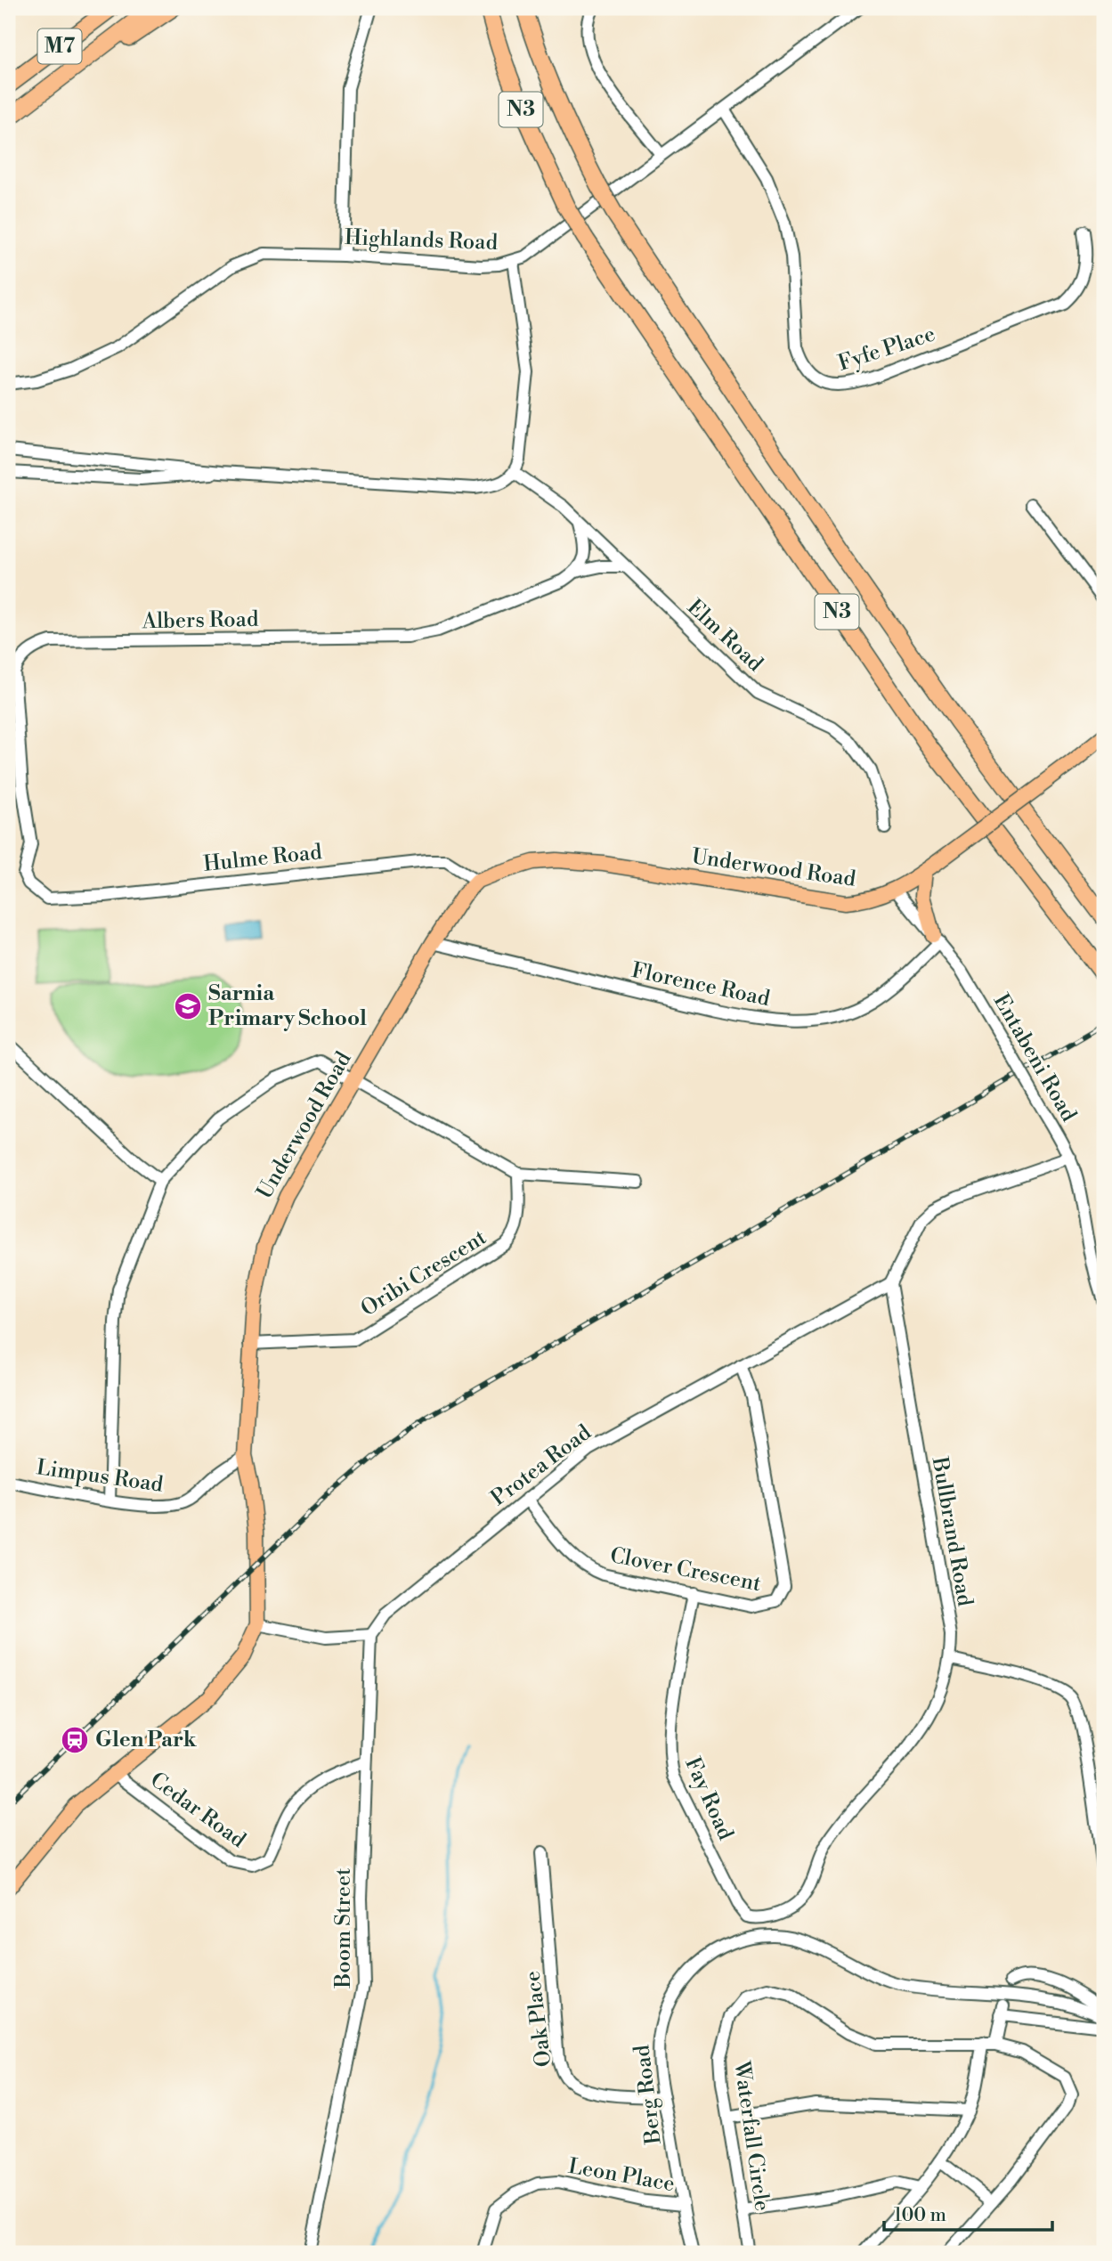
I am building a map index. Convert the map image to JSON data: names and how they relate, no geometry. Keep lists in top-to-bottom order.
{
  "streets": {
    "highway": ["M7", "N3"],
    "main road": ["Underwood Road"],
    "street": [
      "Highlands Road",
      "Fyfe Place",
      "Albers Road",
      "Elm Road",
      "Hulme Road",
      "Florence Road",
      "Entabeni Road",
      "Oribi Crescent",
      "Protea Road",
      "Limpus Road",
      "Bullbrand Road",
      "Clover Crescent",
      "Fay Road",
      "Cedar Road",
      "Boom Street",
      "Oak Place",
      "Berg Road",
      "Waterfall Circle",
      "Leon Place"
    ]
  },
  "crossings": [
    ["Highlands Road", "Fyfe Place"],
    ["Albers Road", "Hulme Road"],
    ["Hulme Road", "Underwood Road"],
    ["Underwood Road", "Florence Road"],
    ["Underwood Road", "Entabeni Road"],
    ["Underwood Road", "Oribi Crescent"],
    ["Underwood Road", "Limpus Road"],
    ["Underwood Road", "Cedar Road"],
    ["Florence Road", "Entabeni Road"],
    ["Protea Road", "Bullbrand Road"],
    ["Protea Road", "Clover Crescent"],
    ["Protea Road", "Boom Street"],
    ["Bullbrand Road", "Fay Road"],
    ["Clover Crescent", "Fay Road"],
    ["Cedar Road", "Boom Street"],
    ["Oak Place", "Berg Road"],
    ["Berg Road", "Leon Place"]
  ],
  "places": {
    "school or university": ["Sarnia Primary School"],
    "station": ["Glen Park"]
  },
  "scale_bar": "100 m"
}
